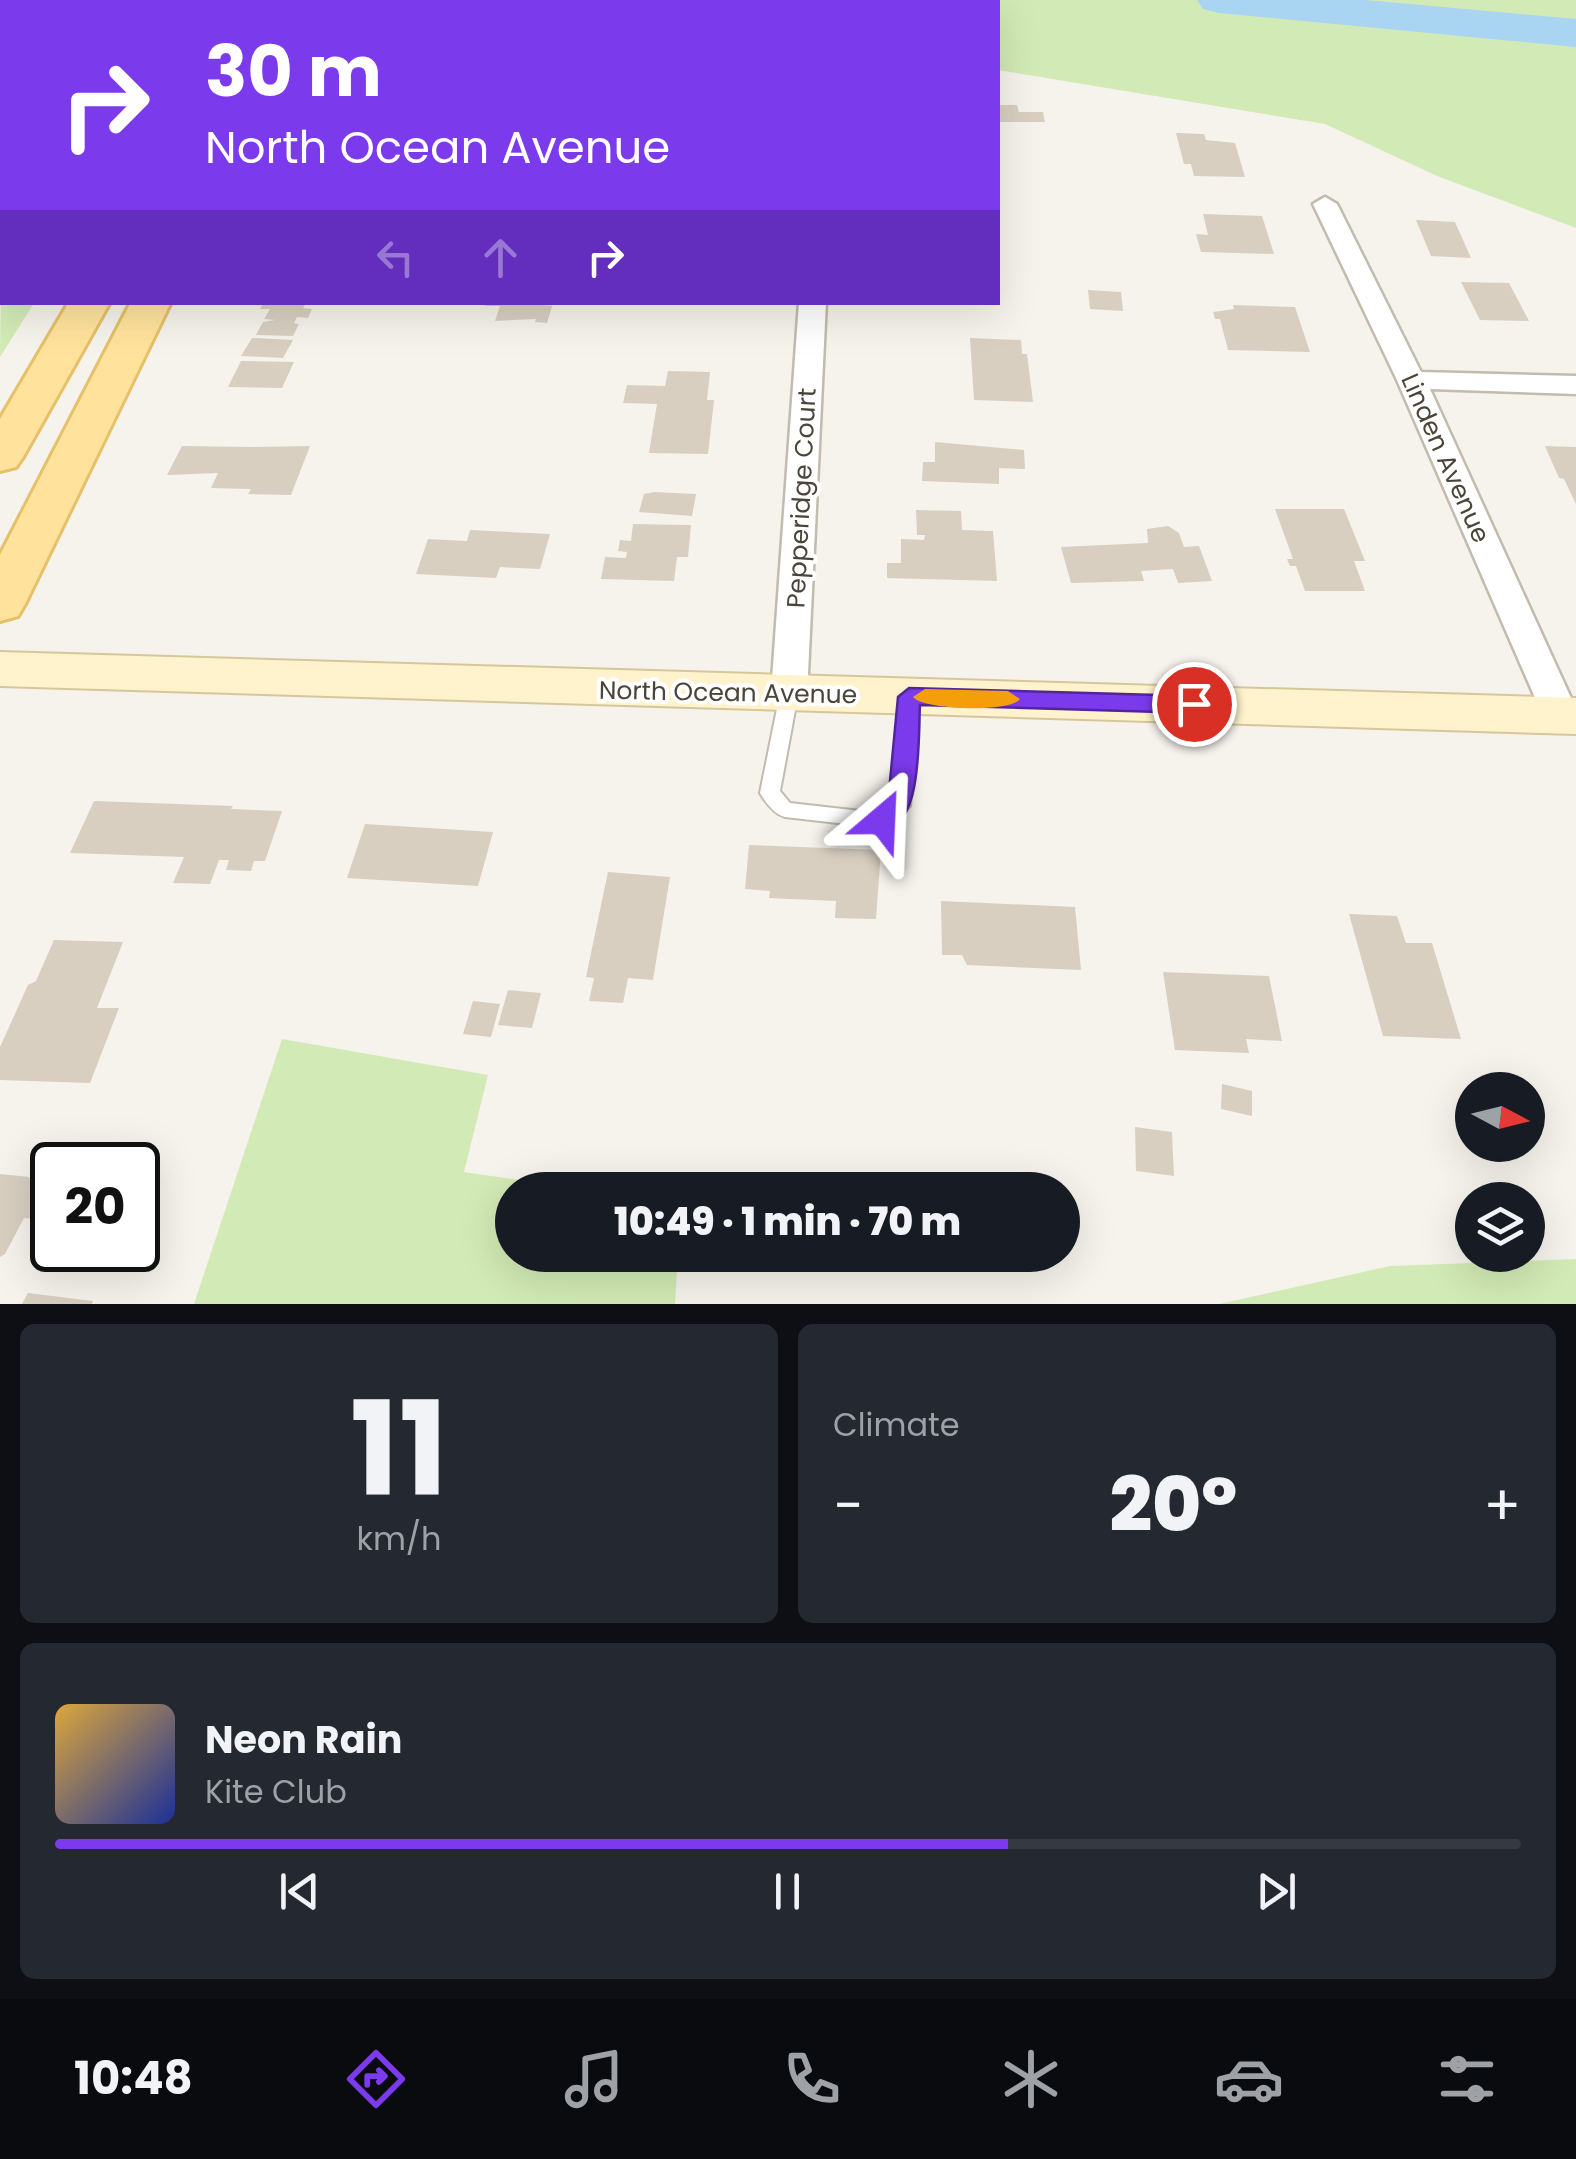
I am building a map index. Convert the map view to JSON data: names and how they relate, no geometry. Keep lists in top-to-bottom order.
{
  "streets": {
    "main road": ["North Ocean Avenue"],
    "street": ["Linden Avenue", "Pepperidge Court"]
  },
  "crossings": [
    ["Linden Avenue", "North Ocean Avenue"],
    ["Pepperidge Court", "North Ocean Avenue"]
  ],
  "north": "right",
  "page": {
    "turn": ["30 m", "North Ocean Avenue"],
    "limit": "20",
    "trip": "10:49 · 1 min · 70 m",
    "tile": [
      ["11", "km/h"],
      "Climate"
    ],
    "heat": ["−", "20°", "+"],
    "song": ["Neon Rain", "Kite Club"],
    "tabs": "10:48"
  }
}
